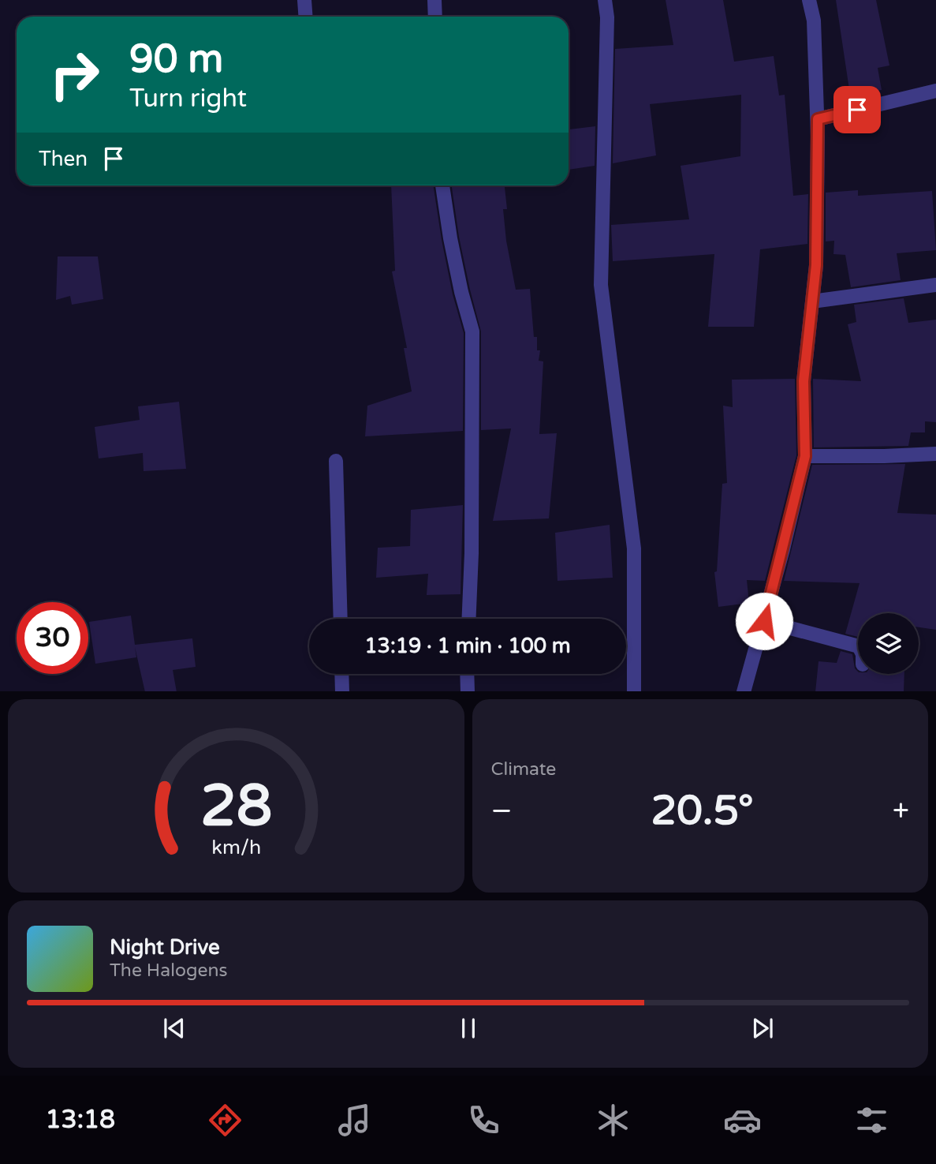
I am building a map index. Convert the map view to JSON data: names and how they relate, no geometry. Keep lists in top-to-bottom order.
{
  "page": {
    "turn": ["90 m", "Turn right"],
    "then": "Then",
    "limit": "30",
    "trip": "13:19 · 1 min · 100 m",
    "tile": "Climate",
    "heat": ["−", "20.5°", "+"],
    "song": ["Night Drive", "The Halogens"],
    "tabs": "13:18",
    "gauge": ["28", "km/h"]
  }
}
